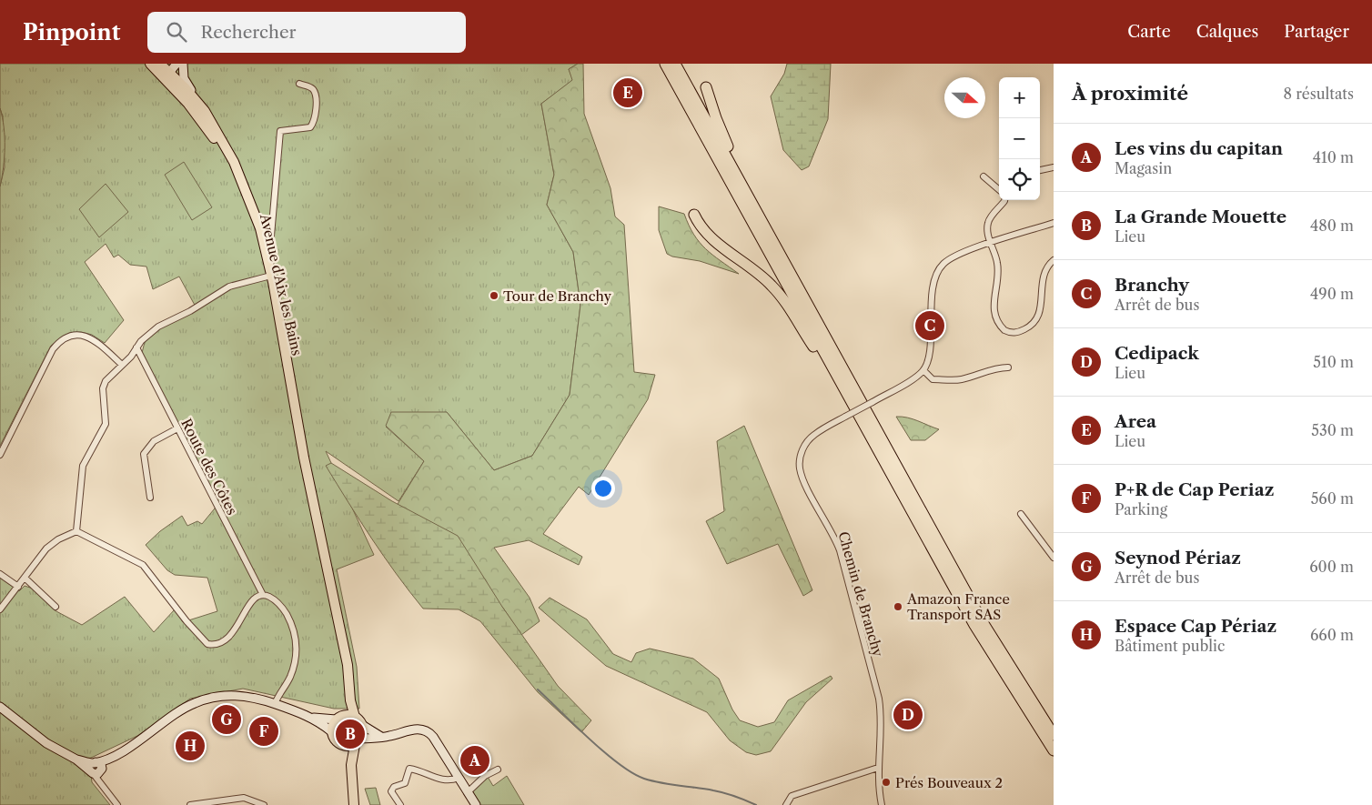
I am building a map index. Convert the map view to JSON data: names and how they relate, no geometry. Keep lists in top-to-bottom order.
{
  "streets": {
    "main road": ["Avenue d'Aix les Bains"],
    "street": ["Route des Côtes", "Chemin de Branchy"]
  },
  "places": ["Tour de Branchy", "Amazon France Transport SAS", "Prés Bouveaux 2"],
  "north": "right",
  "page": {
    "header": "Pinpoint",
    "search": "Rechercher",
    "nav": ["Carte", "Calques", "Partager"],
    "heading": ["À proximité", "8 résultats"],
    "pins": [
      "E",
      "C",
      "D",
      "G",
      "F",
      "B",
      "H",
      "A"
    ],
    "map_buttons": ["+", "−"],
    "list": [
      {
        "mark": "A",
        "name": "Les vins du capitan",
        "note": "Magasin",
        "value": "410 m"
      },
      {
        "mark": "B",
        "name": "La Grande Mouette",
        "note": "Lieu",
        "value": "480 m"
      },
      {
        "mark": "C",
        "name": "Branchy",
        "note": "Arrêt de bus",
        "value": "490 m"
      },
      {
        "mark": "D",
        "name": "Cedipack",
        "note": "Lieu",
        "value": "510 m"
      },
      {
        "mark": "E",
        "name": "Area",
        "note": "Lieu",
        "value": "530 m"
      },
      {
        "mark": "F",
        "name": "P+R de Cap Periaz",
        "note": "Parking",
        "value": "560 m"
      },
      {
        "mark": "G",
        "name": "Seynod Périaz",
        "note": "Arrêt de bus",
        "value": "600 m"
      },
      {
        "mark": "H",
        "name": "Espace Cap Périaz",
        "note": "Bâtiment public",
        "value": "660 m"
      }
    ]
  }
}
